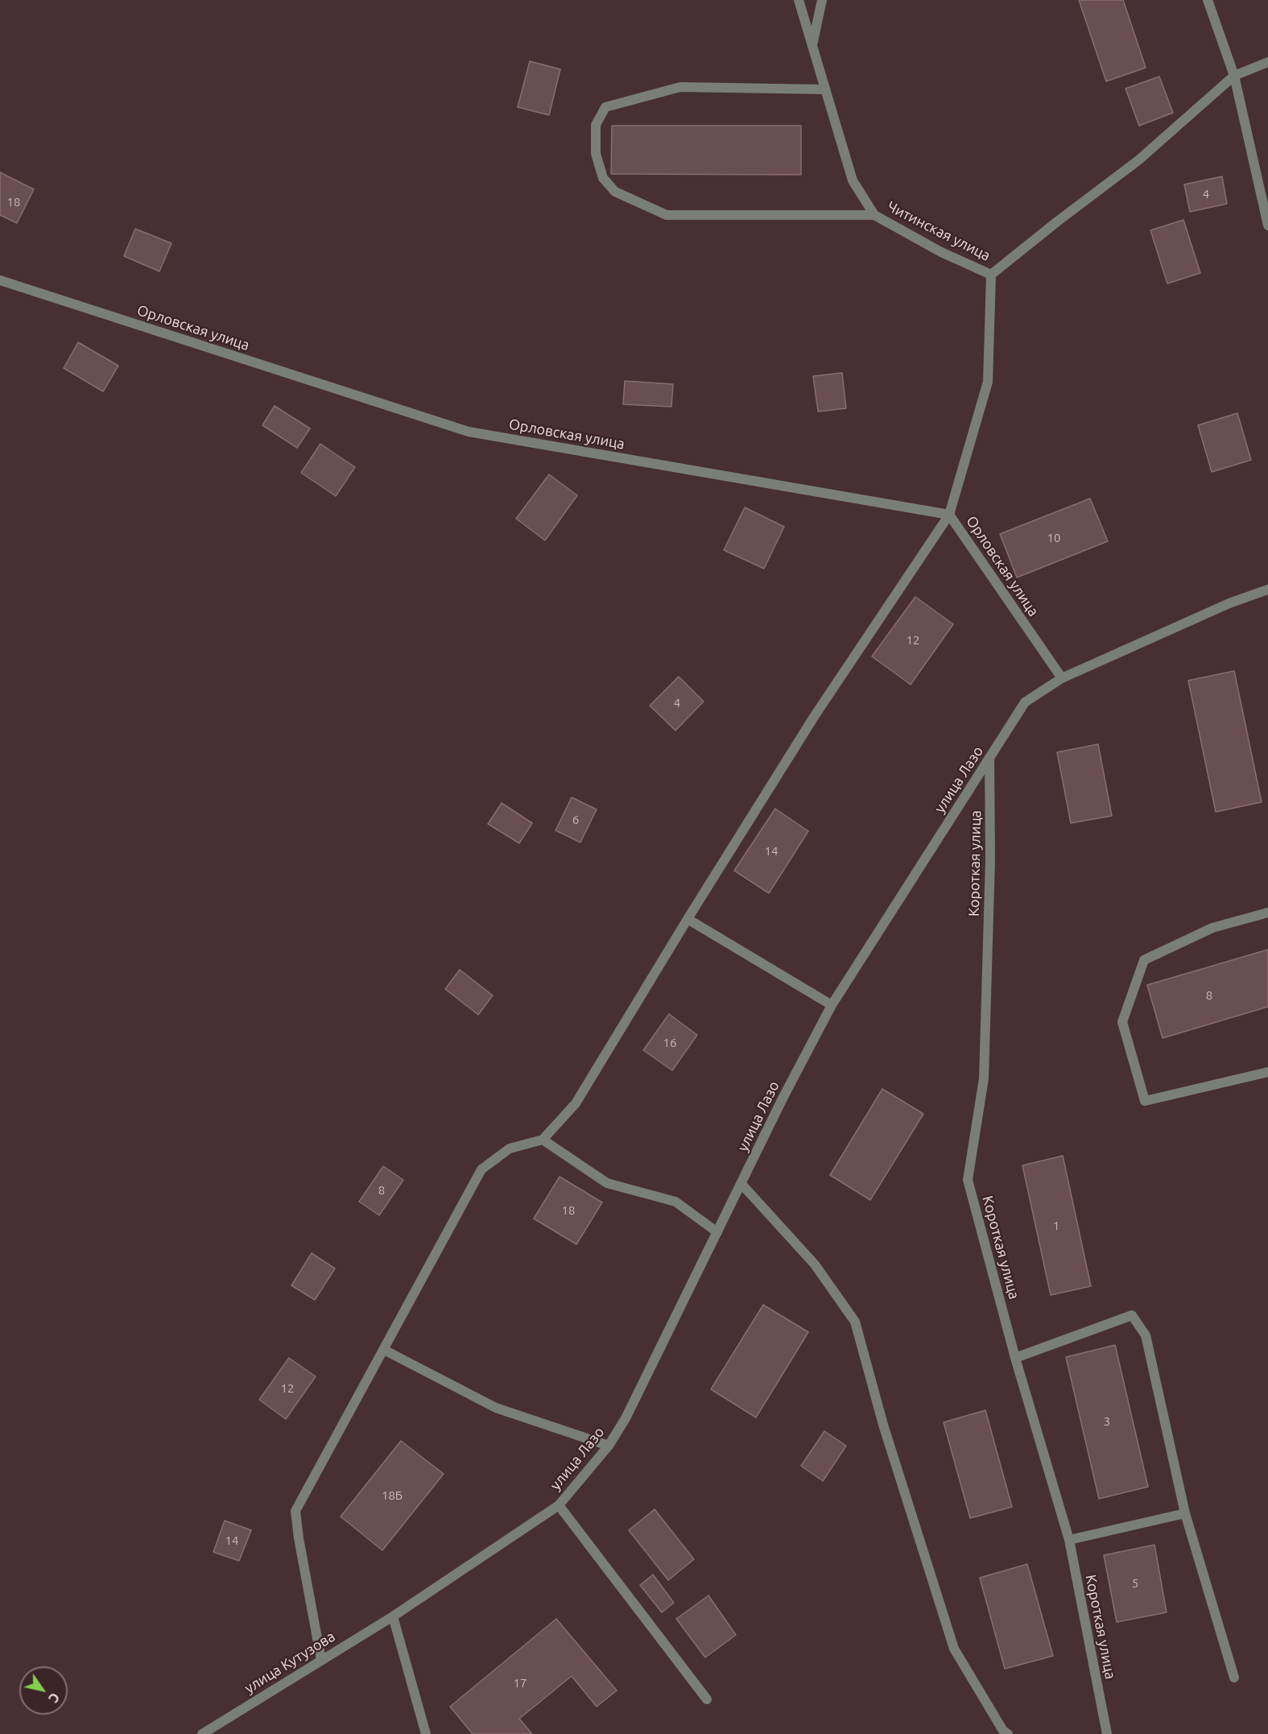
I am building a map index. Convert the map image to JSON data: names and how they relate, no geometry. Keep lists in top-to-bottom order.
{
  "streets": {
    "street": [
      "Читинская улица",
      "Орловская улица",
      "улица Лазо",
      "Короткая улица",
      "улица Кутузова"
    ]
  },
  "crossings": [
    ["Орловская улица", "улица Лазо"],
    ["улица Лазо", "Короткая улица"],
    ["улица Лазо", "улица Кутузова"]
  ],
  "house_numbers": [
    "4",
    "18",
    "10",
    "12",
    "4",
    "6",
    "14",
    "8",
    "16",
    "8",
    "18",
    "1",
    "12",
    "3",
    "18Б",
    "14",
    "5",
    "17"
  ],
  "north": "bottom right"
}
